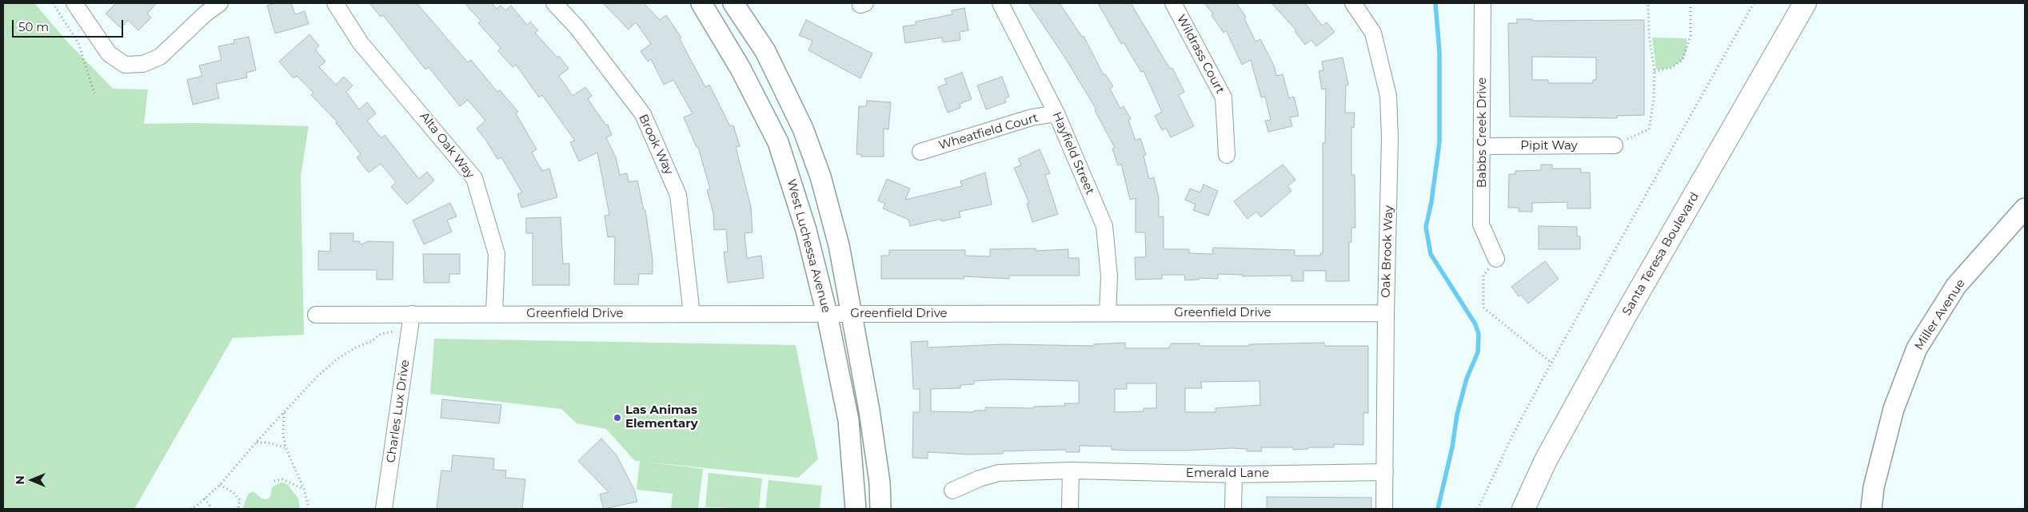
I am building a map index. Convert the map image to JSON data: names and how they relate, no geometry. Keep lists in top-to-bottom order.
{
  "streets": {
    "main road": ["Santa Teresa Boulevard"],
    "street": [
      "Wildrass Court",
      "Wheatfield Court",
      "Babbs Creek Drive",
      "Brook Way",
      "Alta Oak Way",
      "Pipit Way",
      "Hayfield Street",
      "West Luchessa Avenue",
      "Oak Brook Way",
      "Greenfield Drive",
      "Miller Avenue",
      "Charles Lux Drive",
      "Emerald Lane"
    ]
  },
  "crossings": [
    ["Wheatfield Court", "Hayfield Street"],
    ["Babbs Creek Drive", "Pipit Way"],
    ["Brook Way", "Greenfield Drive"],
    ["Alta Oak Way", "Greenfield Drive"],
    ["Hayfield Street", "Greenfield Drive"],
    ["West Luchessa Avenue", "Greenfield Drive"],
    ["Oak Brook Way", "Greenfield Drive"],
    ["Oak Brook Way", "Emerald Lane"],
    ["Greenfield Drive", "Charles Lux Drive"]
  ],
  "places": ["Las Animas Elementary"],
  "scale_bar": "50 m",
  "north": "left"
}
